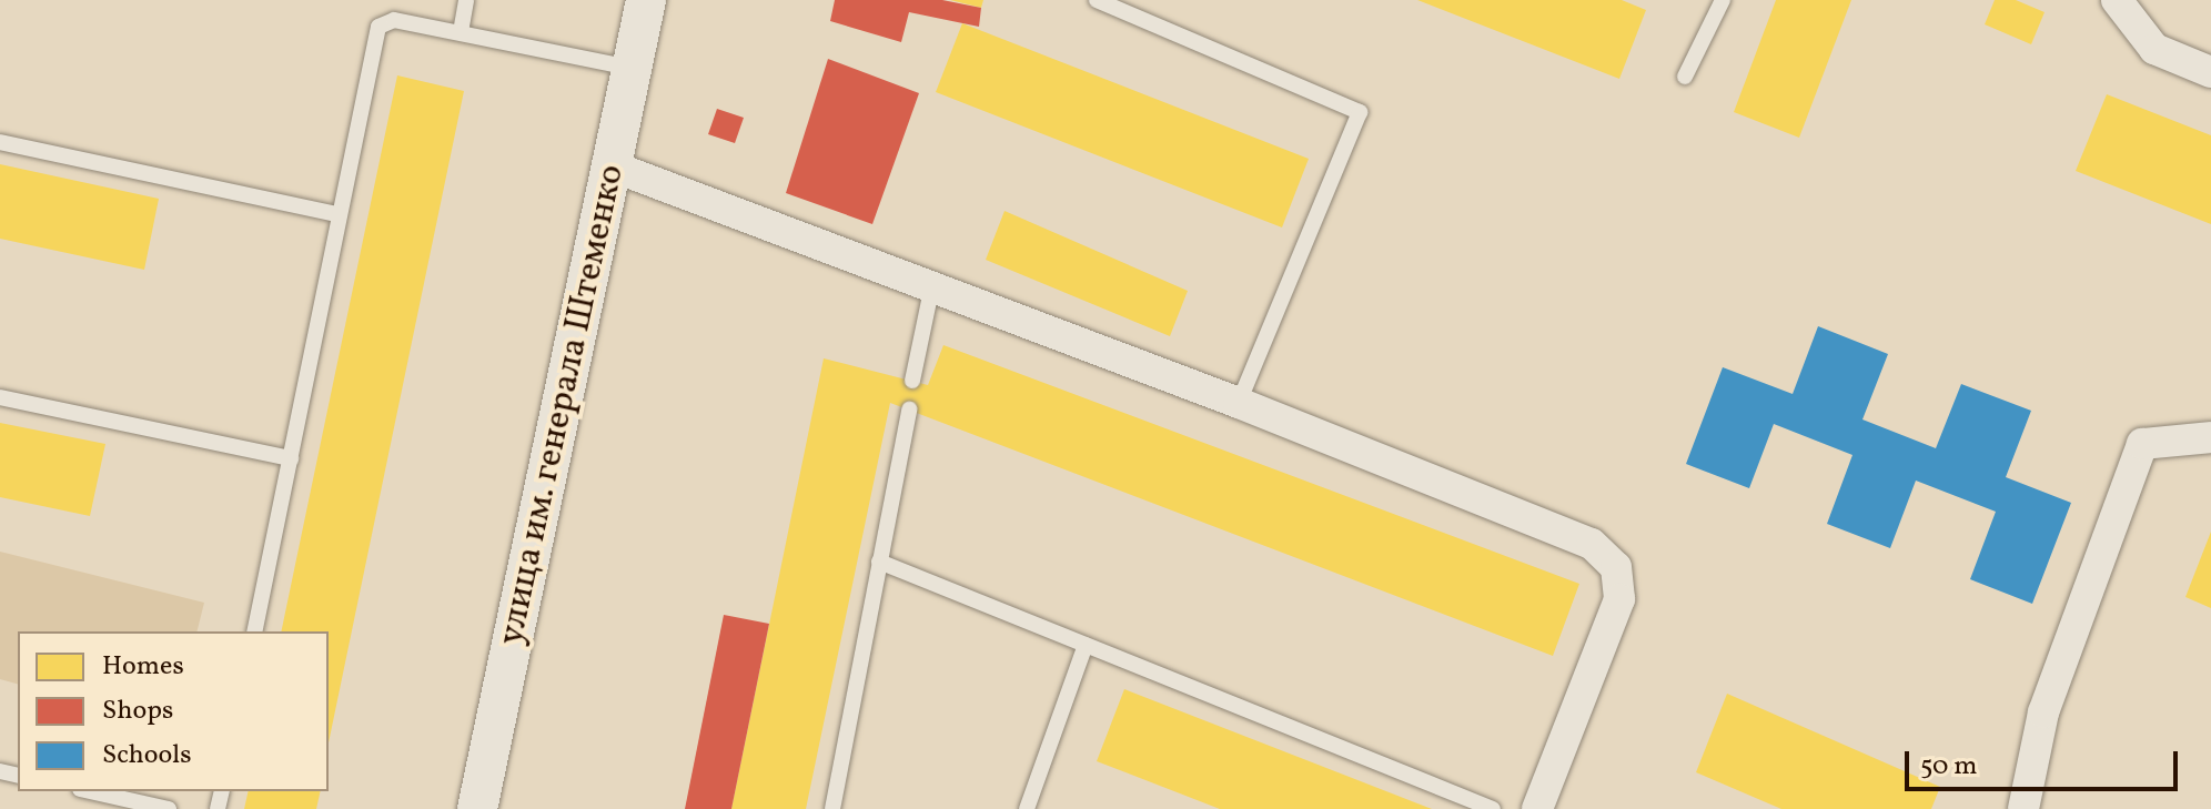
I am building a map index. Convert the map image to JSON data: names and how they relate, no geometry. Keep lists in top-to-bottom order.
{
  "streets": {
    "street": ["улица им. генерала Штеменко"]
  },
  "legend": ["Homes", "Shops", "Schools"],
  "scale_bar": "50 m"
}
